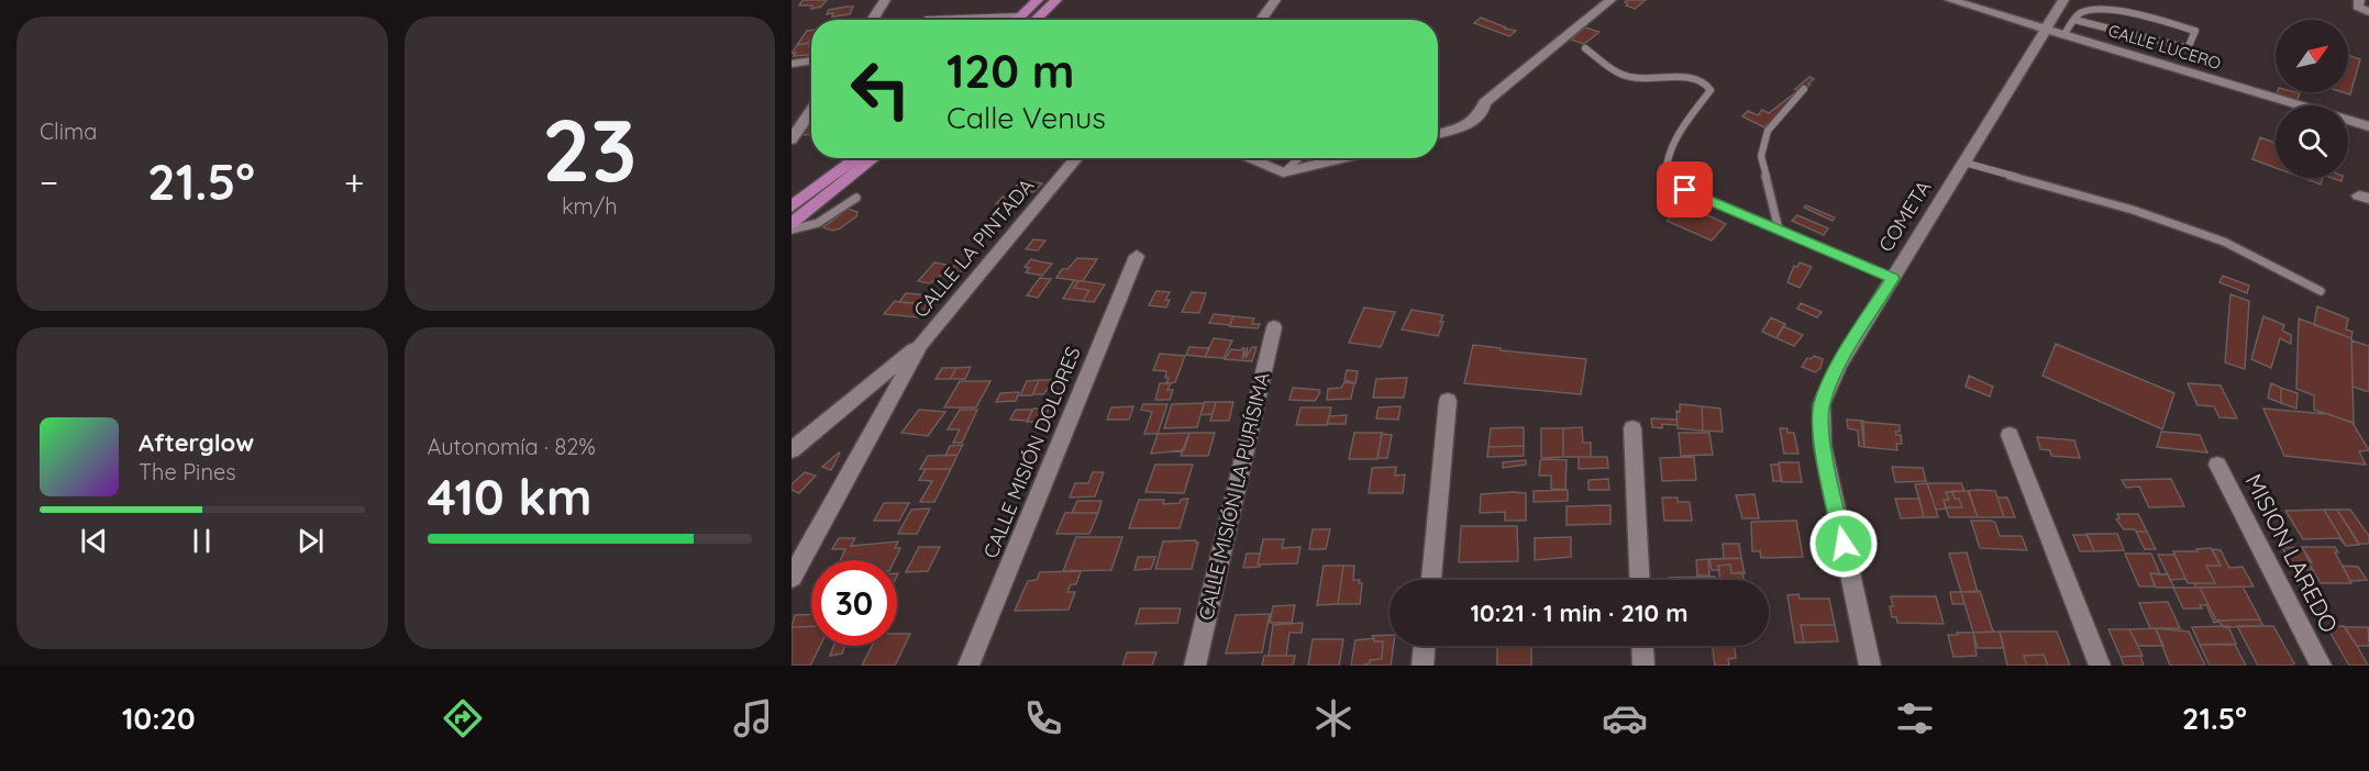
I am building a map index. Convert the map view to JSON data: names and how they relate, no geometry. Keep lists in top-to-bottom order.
{
  "streets": {
    "street": [
      "CALLE LUCERO",
      "COMETA",
      "CALLE LA PINTADA",
      "CALLE MISIÓN DOLORES",
      "CALLE MISIÓN LA PURÍSIMA",
      "MISION LAREDO"
    ]
  },
  "crossings": [
    ["CALLE LUCERO", "COMETA"]
  ],
  "north": "top right",
  "page": {
    "tile": [
      "Clima",
      ["23", "km/h"],
      ["Autonomía · 82%", "410 km"]
    ],
    "turn": ["120 m", "Calle Venus"],
    "heat": ["−", "21.5°", "+"],
    "song": ["Afterglow", "The Pines"],
    "limit": "30",
    "trip": "10:21 · 1 min · 210 m",
    "tabs": ["10:20", "21.5°"]
  }
}
